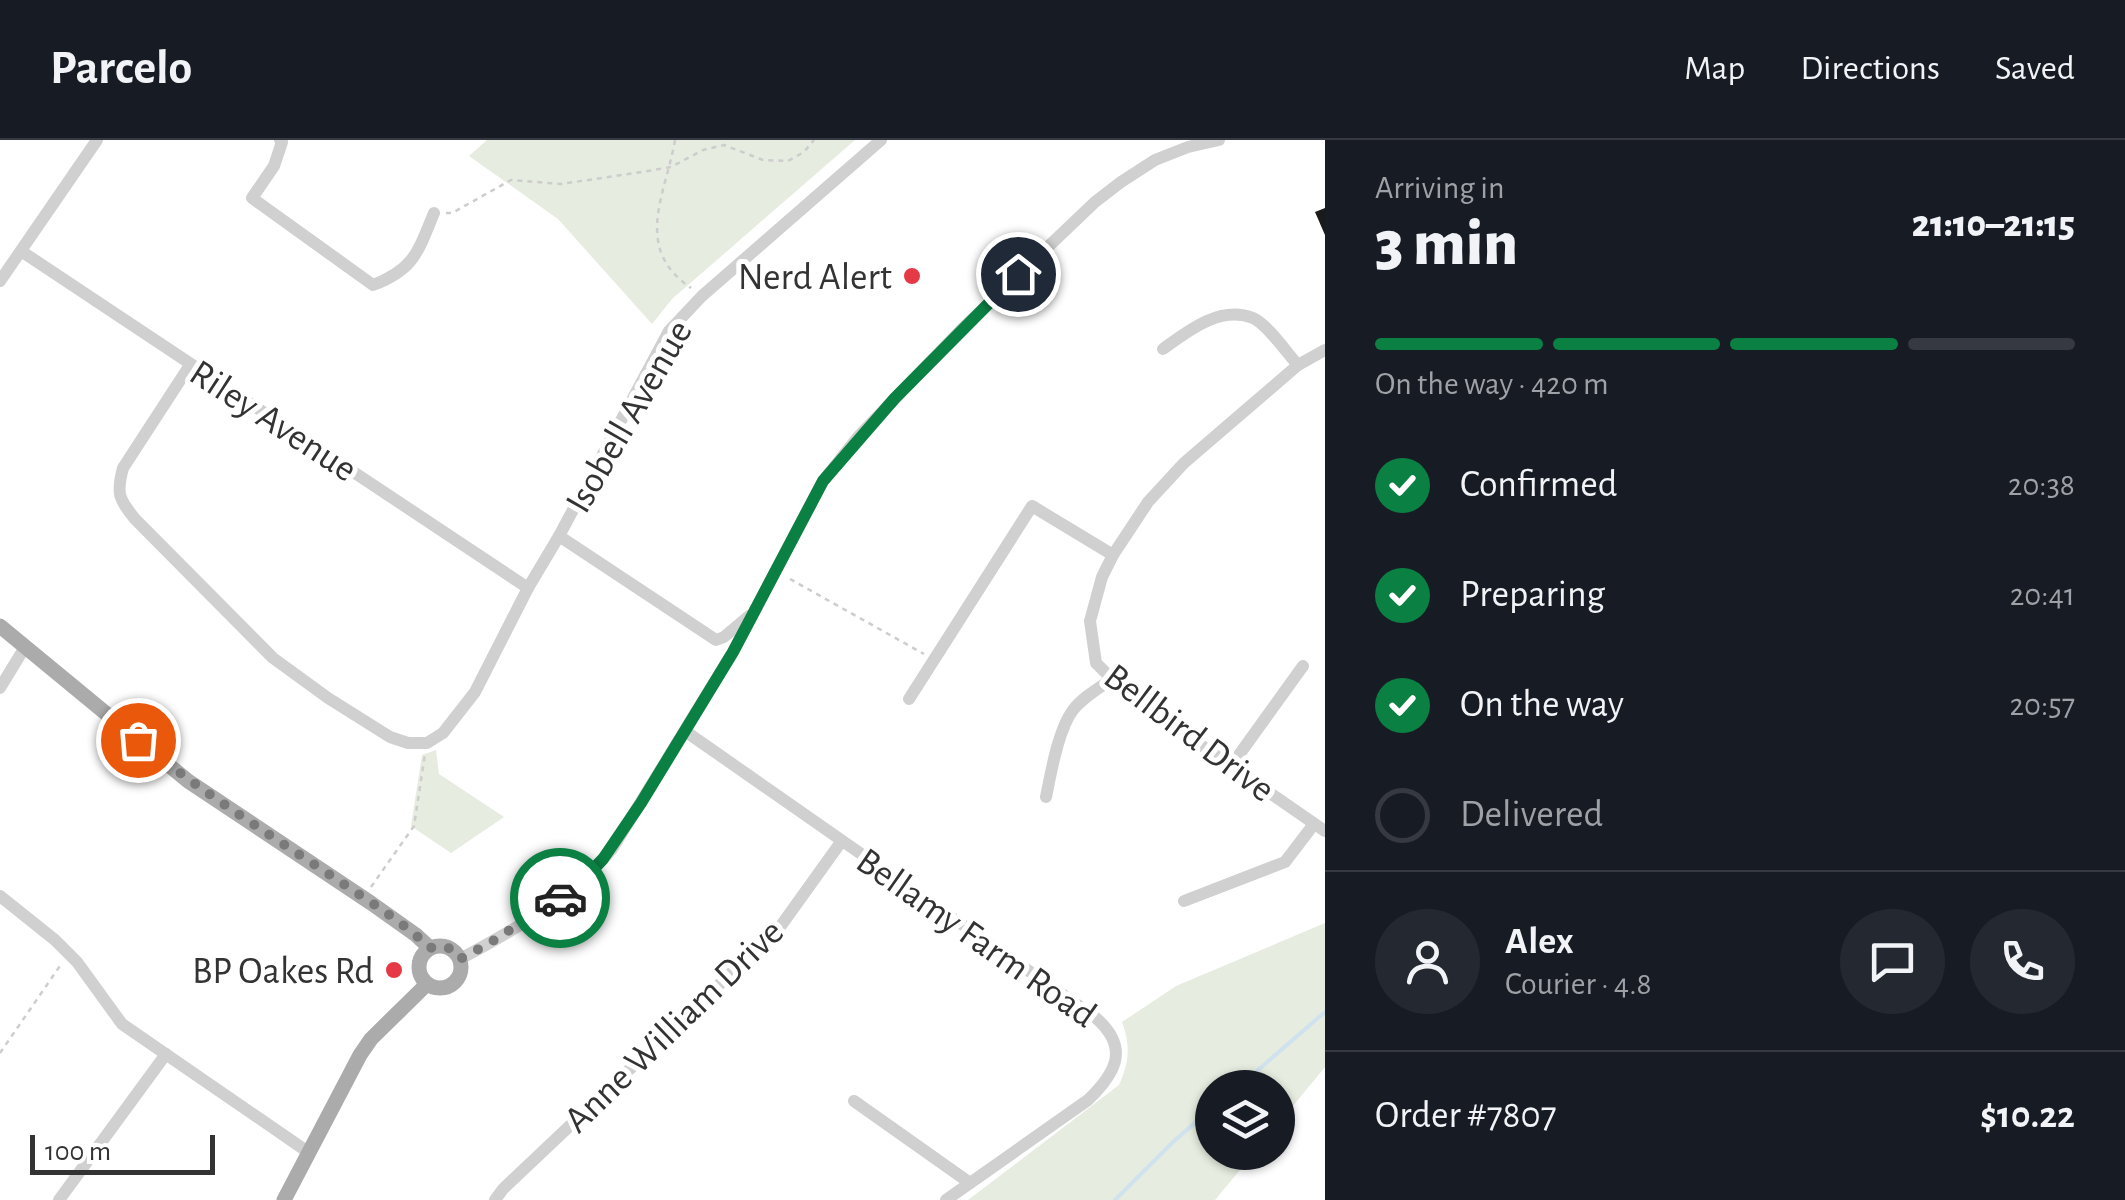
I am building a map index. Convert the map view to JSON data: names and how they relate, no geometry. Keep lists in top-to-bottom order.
{
  "streets": {
    "street": [
      "Isobell Avenue",
      "Riley Avenue",
      "Bellbird Drive",
      "Bellamy Farm Road",
      "Anne William Drive"
    ]
  },
  "crossings": [
    ["Isobell Avenue", "Riley Avenue"],
    ["Bellamy Farm Road", "Anne William Drive"]
  ],
  "places": ["Nerd Alert", "BP Oakes Rd"],
  "scale_bar": "100 m",
  "page": {
    "header": "Parcelo",
    "nav": ["Map", "Directions", "Saved"],
    "heading": ["3 min", "Arriving in", "21:10–21:15"],
    "panel": [
      "Alex",
      "Courier · 4.8",
      "Order #7807",
      "$10.22"
    ],
    "bar": "On the way · 420 m",
    "list": [
      ["Confirmed", "20:38"],
      ["Preparing", "20:41"],
      ["On the way", "20:57"],
      "Delivered"
    ],
    "scale": "100 m"
  }
}
